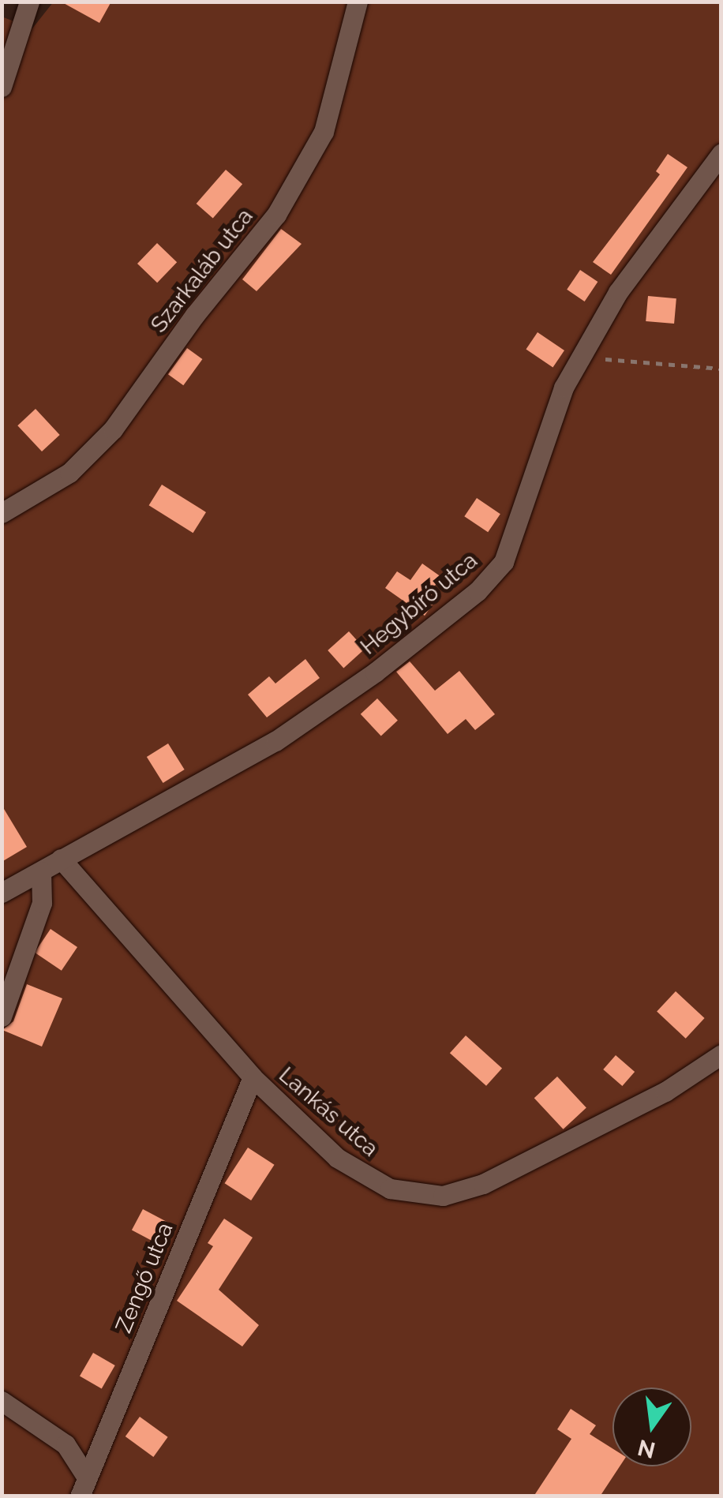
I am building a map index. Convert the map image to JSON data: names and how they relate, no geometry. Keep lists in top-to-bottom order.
{
  "streets": {
    "street": [
      "Szarkaláb utca",
      "Hegybíró utca",
      "Lankás utca",
      "Zengő utca"
    ]
  },
  "crossings": [
    ["Hegybíró utca", "Lankás utca"],
    ["Lankás utca", "Zengő utca"]
  ],
  "north": "bottom"
}
